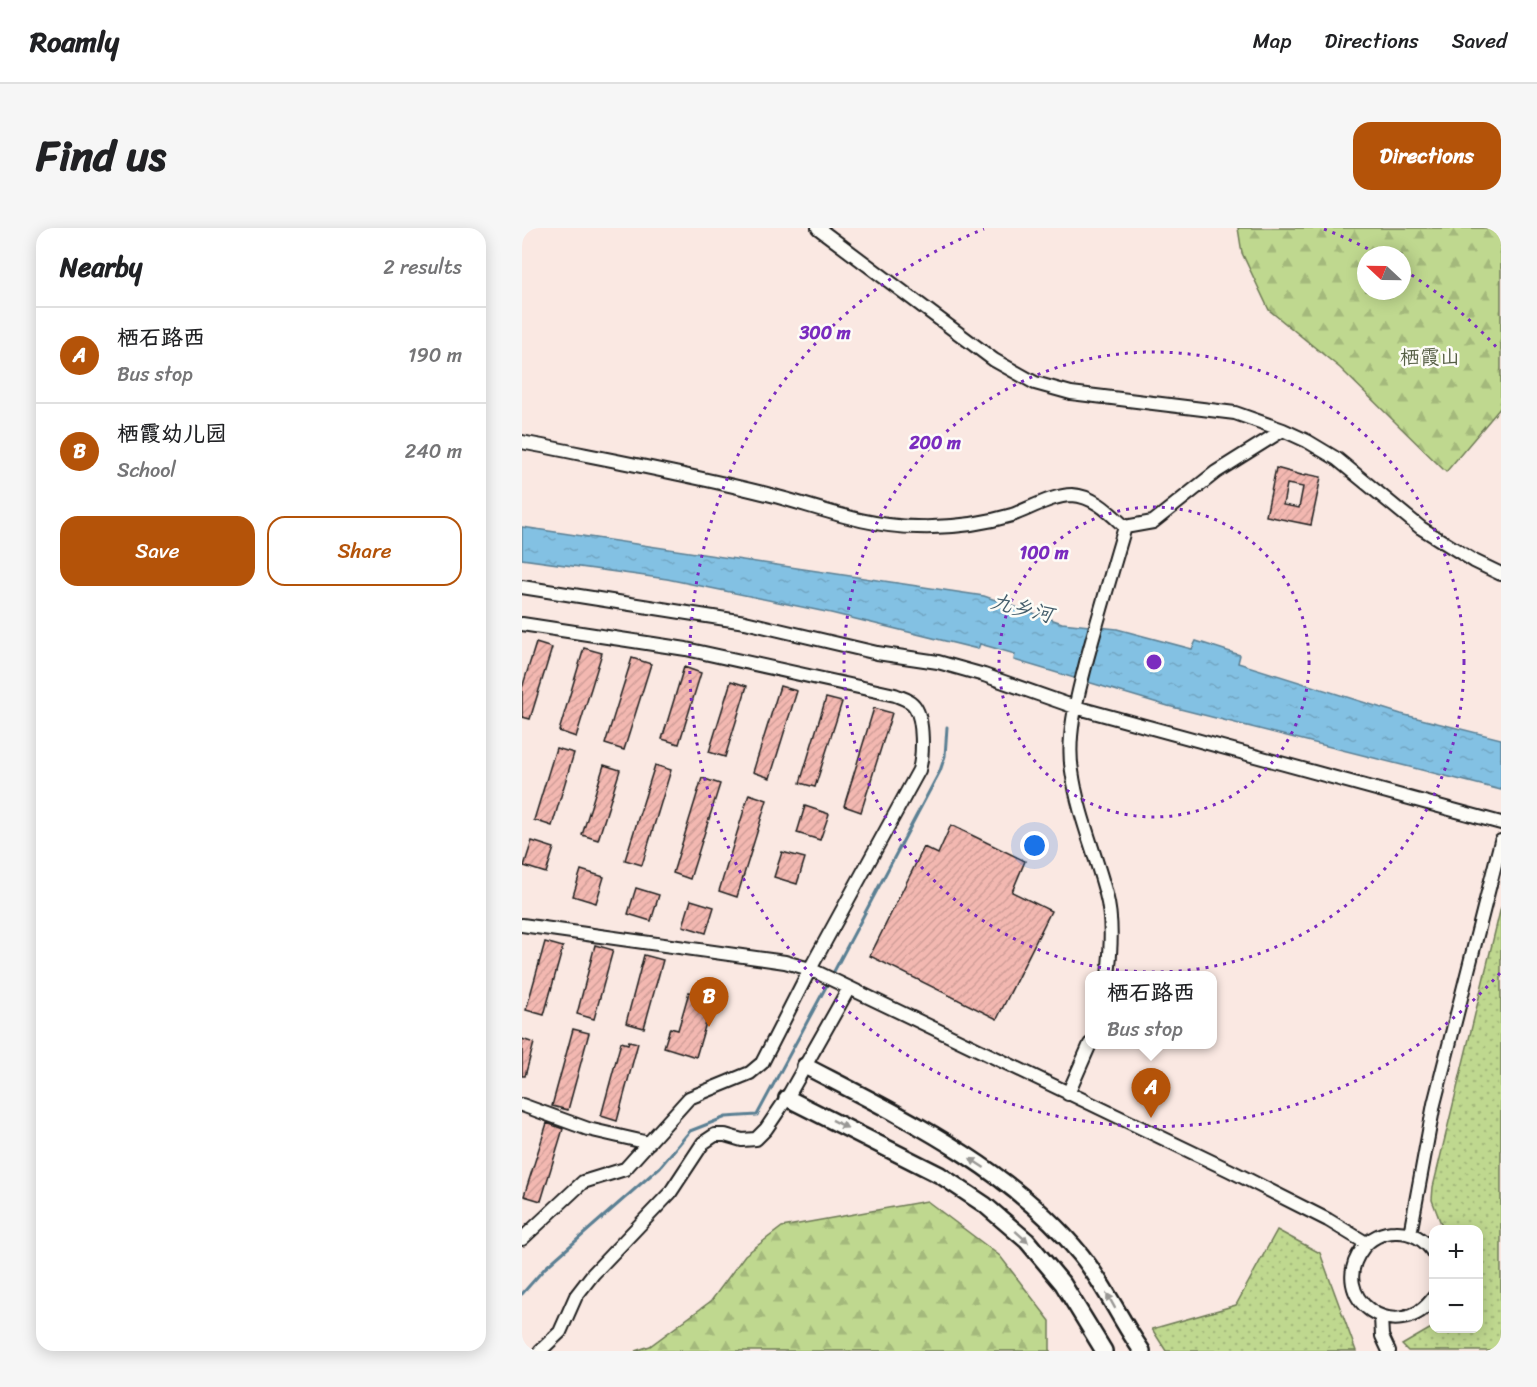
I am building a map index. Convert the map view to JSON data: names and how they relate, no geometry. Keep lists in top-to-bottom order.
{
  "water": ["九乡河"],
  "parks": ["栖霞山"],
  "north": "left",
  "page": {
    "header": "Roamly",
    "nav": ["Map", "Directions", "Saved"],
    "title": "Find us",
    "buttons": [
      "Directions",
      ["Save", "Share"]
    ],
    "heading": ["Nearby", "2 results"],
    "list": [
      {
        "mark": "A",
        "name": "栖石路西",
        "note": "Bus stop",
        "value": "190 m"
      },
      {
        "mark": "B",
        "name": "栖霞幼儿园",
        "note": "School",
        "value": "240 m"
      }
    ],
    "popup": ["栖石路西", "Bus stop"],
    "pins": ["B", "A"],
    "map_buttons": ["+", "−"]
  },
  "rings": ["300 m", "200 m", "100 m"]
}
